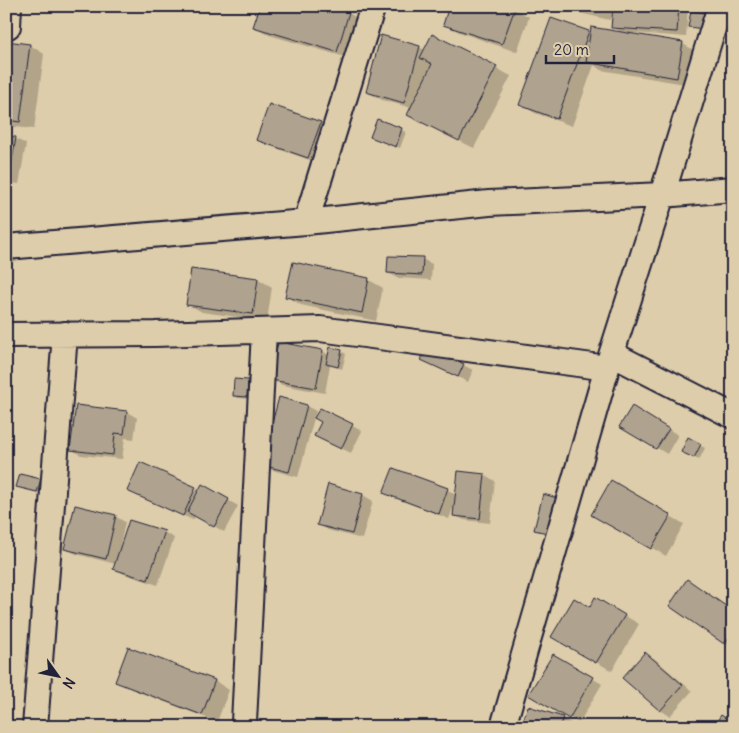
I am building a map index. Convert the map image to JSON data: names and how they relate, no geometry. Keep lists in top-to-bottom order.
{
  "scale_bar": "20 m",
  "north": "bottom right"
}
